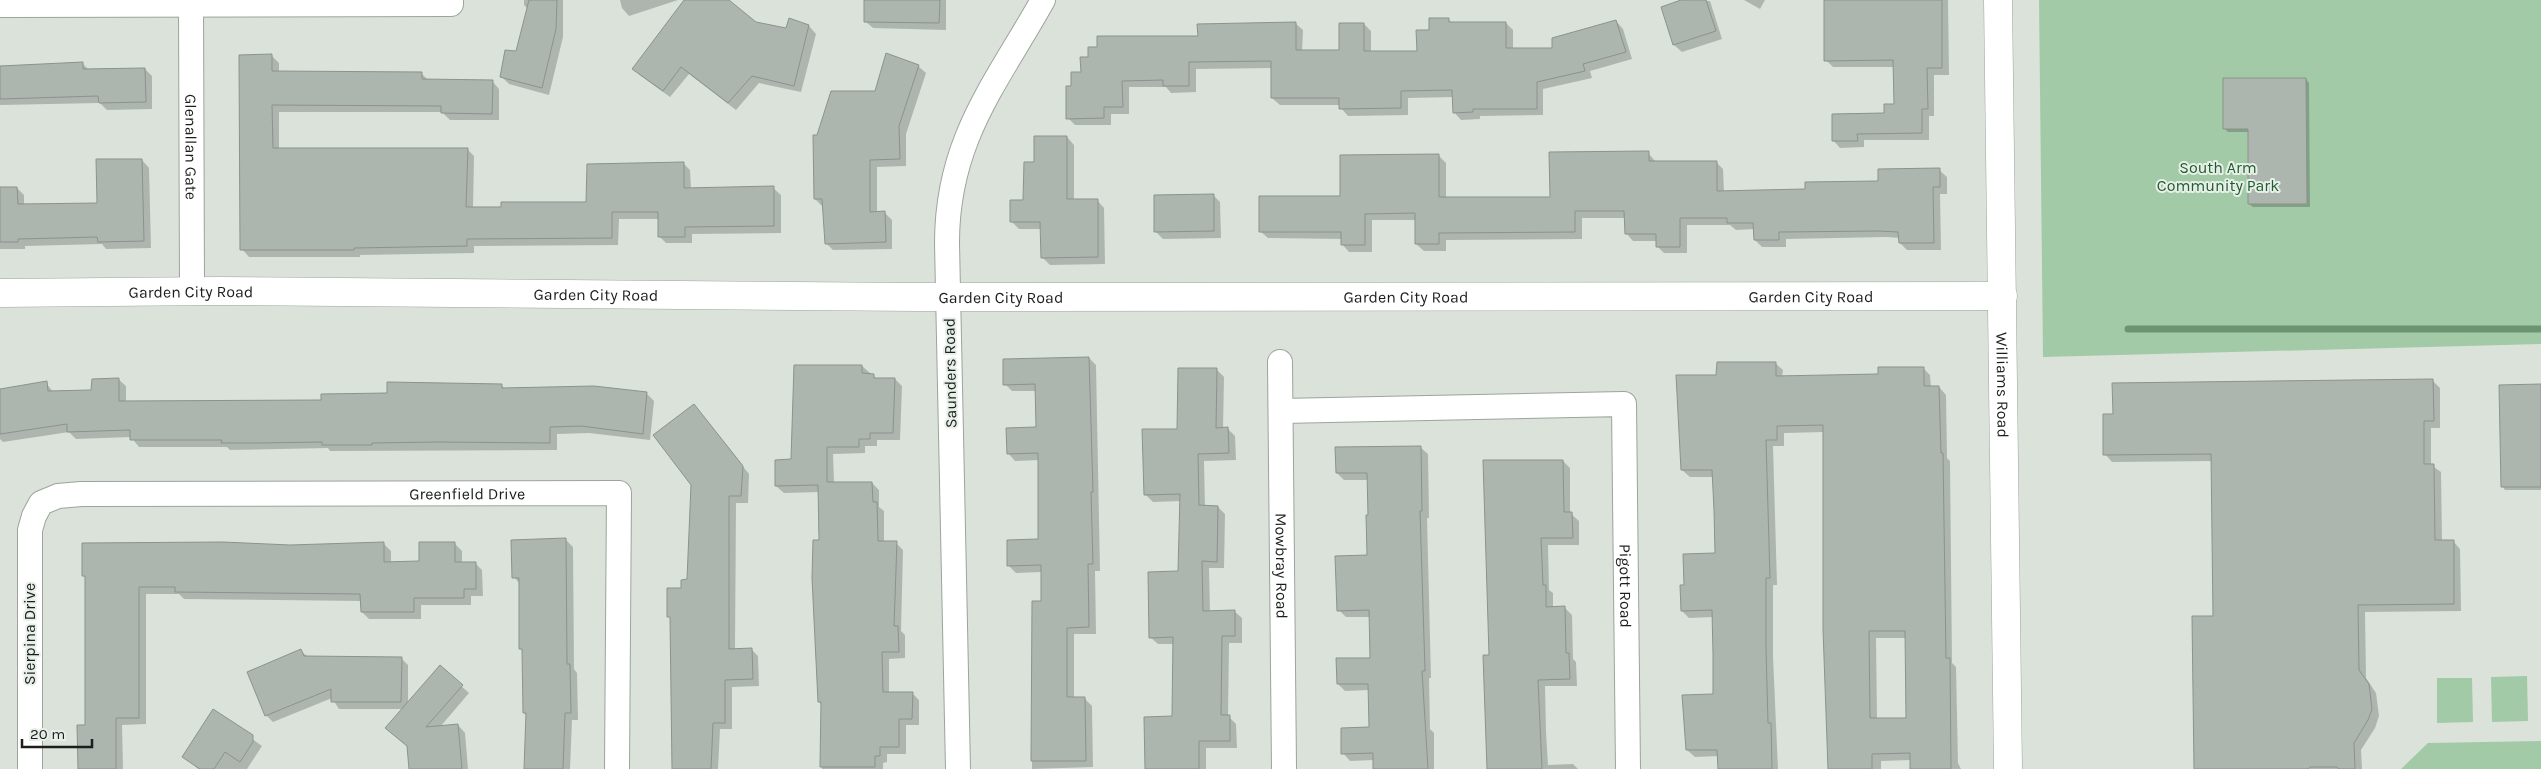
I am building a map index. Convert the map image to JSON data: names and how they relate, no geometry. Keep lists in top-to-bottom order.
{
  "streets": {
    "street": [
      "Glenallan Gate",
      "Garden City Road",
      "Saunders Road",
      "Williams Road",
      "Greenfield Drive",
      "Mowbray Road",
      "Pigott Road",
      "Sierpina Drive"
    ]
  },
  "crossings": [
    ["Glenallan Gate", "Garden City Road"],
    ["Garden City Road", "Saunders Road"],
    ["Garden City Road", "Williams Road"],
    ["Greenfield Drive", "Sierpina Drive"],
    ["Mowbray Road", "Pigott Road"]
  ],
  "parks": ["South Arm Community Park"],
  "scale_bar": "20 m"
}
